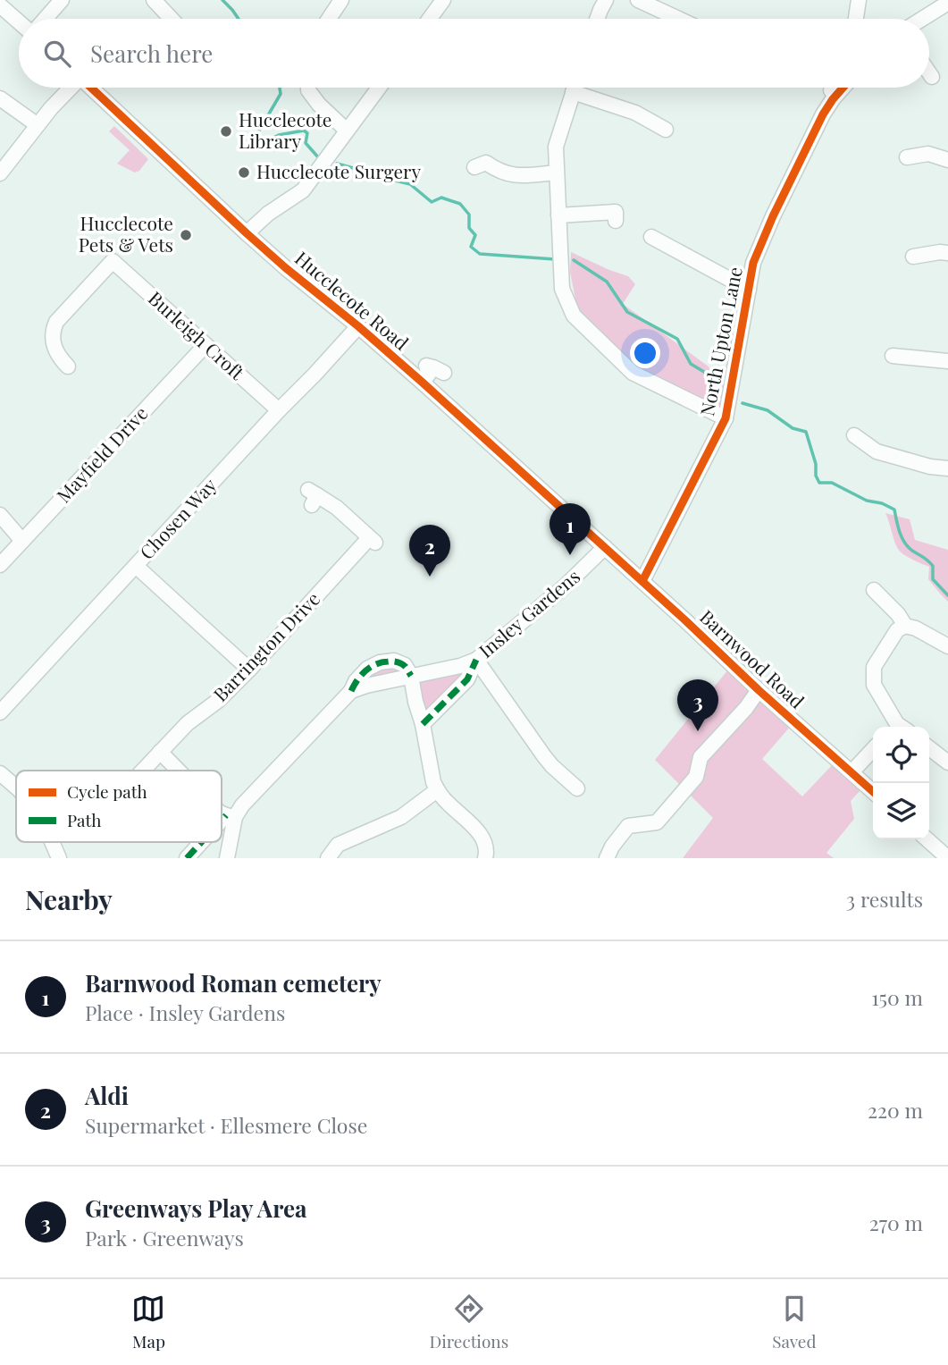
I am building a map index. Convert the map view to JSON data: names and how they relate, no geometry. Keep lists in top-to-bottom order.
{
  "streets": {
    "street": [
      "Hucclecote Road",
      "Burleigh Croft",
      "North Upton Lane",
      "Mayfield Drive",
      "Chosen Way",
      "Insley Gardens",
      "Barrington Drive",
      "Barnwood Road"
    ]
  },
  "crossings": [
    ["Hucclecote Road", "Chosen Way"],
    ["Hucclecote Road", "Insley Gardens"],
    ["Hucclecote Road", "Barnwood Road"],
    ["Burleigh Croft", "Mayfield Drive"],
    ["Burleigh Croft", "Chosen Way"],
    ["North Upton Lane", "Barnwood Road"],
    ["Insley Gardens", "Barnwood Road"]
  ],
  "places": ["Hucclecote Library", "Hucclecote Surgery", "Hucclecote Pets & Vets"],
  "legend": ["Cycle path", "Path"],
  "page": {
    "search": "Search here",
    "pins": ["1", "2", "3"],
    "heading": ["Nearby", "3 results"],
    "list": [
      {
        "mark": "1",
        "name": "Barnwood Roman cemetery",
        "note": "Place · Insley Gardens",
        "value": "150 m"
      },
      {
        "mark": "2",
        "name": "Aldi",
        "note": "Supermarket · Ellesmere Close",
        "value": "220 m"
      },
      {
        "mark": "3",
        "name": "Greenways Play Area",
        "note": "Park · Greenways",
        "value": "270 m"
      }
    ],
    "nav": ["Map", "Directions", "Saved"]
  }
}
